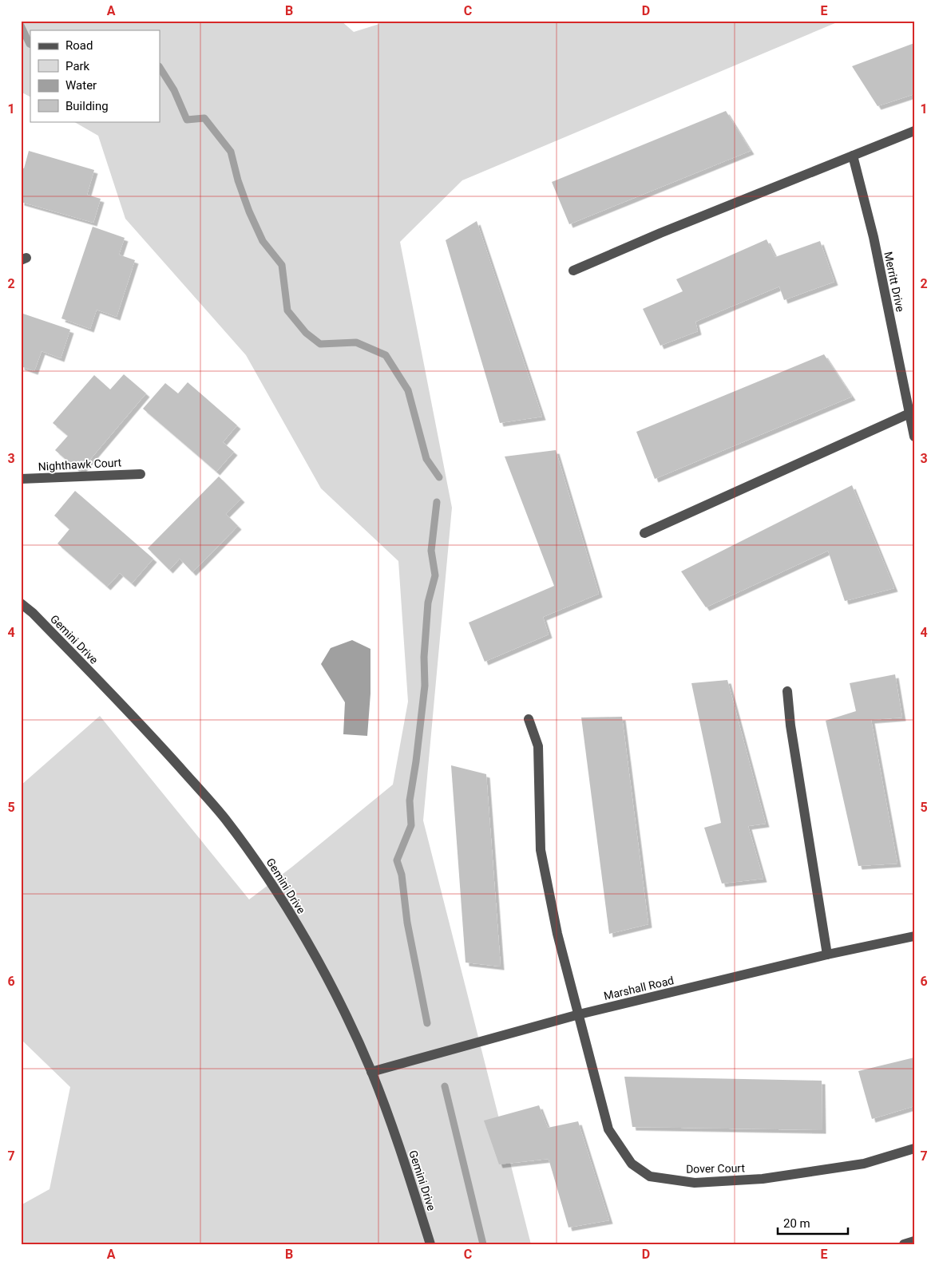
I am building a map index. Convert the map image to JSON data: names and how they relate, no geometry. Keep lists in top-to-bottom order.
{
  "streets": {
    "street": [
      "Merritt Drive",
      "Nighthawk Court",
      "Gemini Drive",
      "Marshall Road",
      "Dover Court"
    ]
  },
  "crossings": [
    ["Gemini Drive", "Marshall Road"],
    ["Marshall Road", "Dover Court"]
  ],
  "legend": [
    "Road",
    "Park",
    "Water",
    "Building"
  ],
  "scale_bar": "20 m",
  "grid": {
    "columns": [
      "A",
      "B",
      "C",
      "D",
      "E"
    ],
    "rows": [
      "1",
      "2",
      "3",
      "4",
      "5",
      "6",
      "7"
    ]
  }
}
